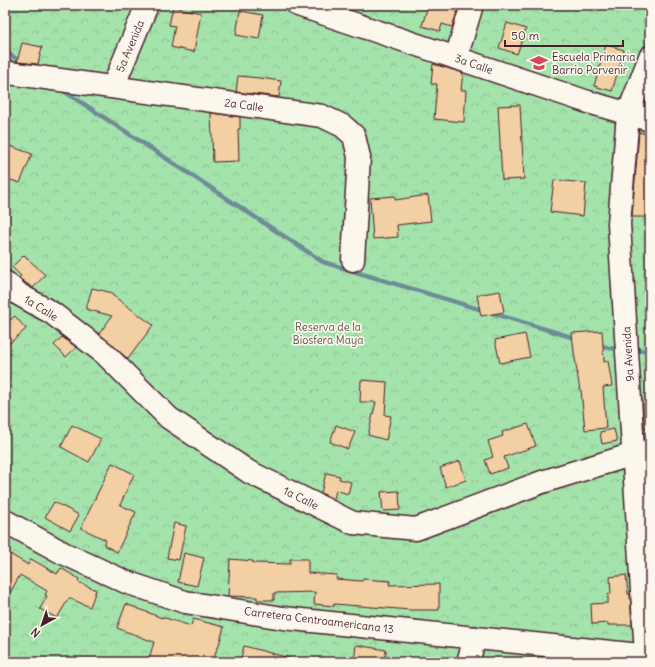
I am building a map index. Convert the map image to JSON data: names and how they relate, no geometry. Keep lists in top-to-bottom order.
{
  "streets": {
    "main road": [
      "5a Avenida",
      "3a Calle",
      "2a Calle",
      "1a Calle",
      "9a Avenida",
      "Carretera Centroamericana 13"
    ]
  },
  "crossings": [
    ["5a Avenida", "2a Calle"],
    ["3a Calle", "9a Avenida"],
    ["1a Calle", "9a Avenida"],
    ["9a Avenida", "Carretera Centroamericana 13"]
  ],
  "parks": ["Reserva de la Biosfera Maya"],
  "places": {
    "school or university": ["Escuela Primaria Barrio Porvenir"]
  },
  "scale_bar": "50 m",
  "north": "bottom left"
}
